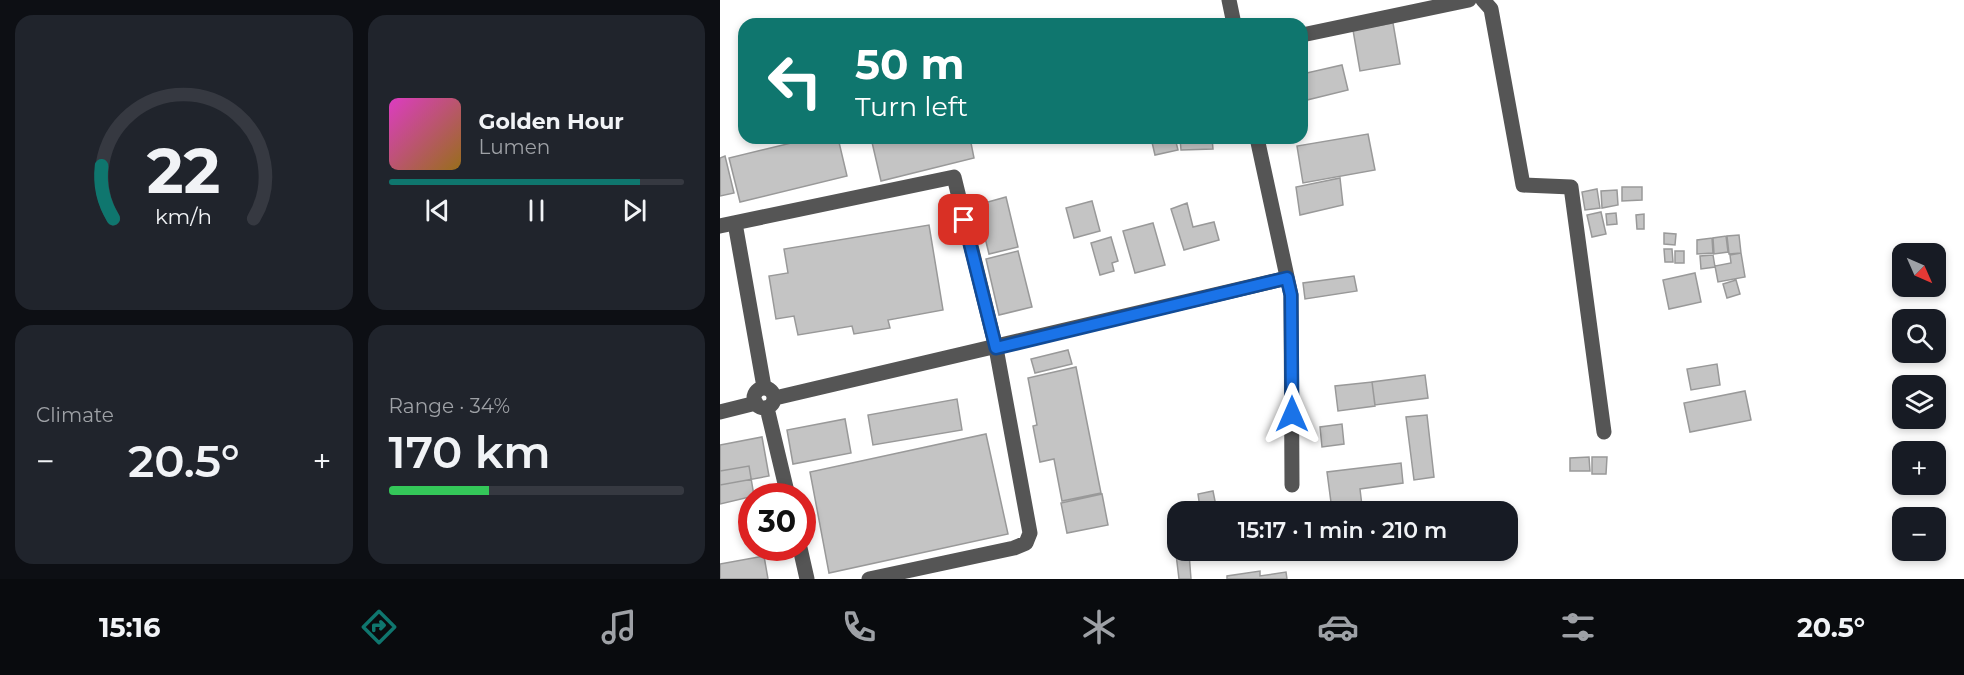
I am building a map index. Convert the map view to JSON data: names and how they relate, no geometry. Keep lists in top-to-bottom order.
{
  "north": "bottom right",
  "page": {
    "turn": ["50 m", "Turn left"],
    "song": ["Golden Hour", "Lumen"],
    "map_buttons": ["+", "−"],
    "tile": [
      "Climate",
      ["Range · 34%", "170 km"]
    ],
    "heat": ["−", "20.5°", "+"],
    "limit": "30",
    "trip": "15:17 · 1 min · 210 m",
    "tabs": ["15:16", "20.5°"],
    "gauge": ["22", "km/h"]
  }
}
